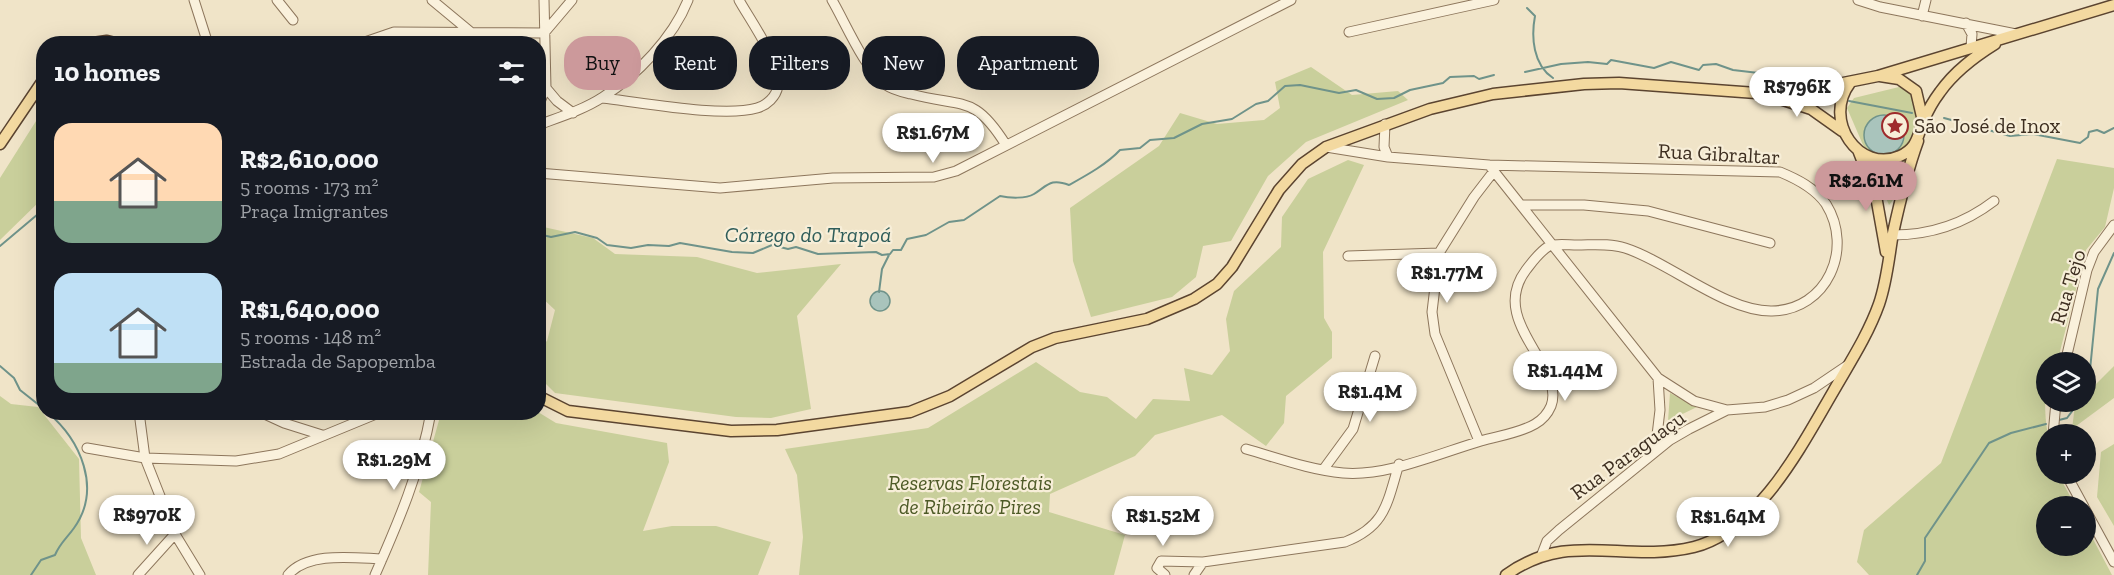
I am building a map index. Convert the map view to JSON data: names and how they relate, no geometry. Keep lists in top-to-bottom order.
{
  "streets": {
    "street": ["Rua Gibraltar", "Rua Tejo", "Rua Paraguaçu"]
  },
  "water": ["Córrego do Trapoá"],
  "parks": ["Reservas Florestais de Ribeirão Pires"],
  "places": {
    "place": ["São José de Inox"]
  },
  "page": {
    "chip": [
      "Buy",
      "Rent",
      "Filters",
      "New",
      "Apartment"
    ],
    "heading": "10 homes",
    "price": [
      "R$796K",
      "R$1.67M",
      "R$2.61M",
      "R$1.77M",
      "R$1.44M",
      "R$1.4M",
      "R$1.29M",
      "R$970K",
      "R$1.52M",
      "R$1.64M"
    ],
    "list": [
      {
        "name": "R$2,610,000",
        "note": "5 rooms · 173 m² · Praça Imigrantes"
      },
      {
        "name": "R$1,640,000",
        "note": "5 rooms · 148 m² · Estrada de Sapopemba"
      }
    ],
    "map_buttons": ["+", "−"]
  }
}
